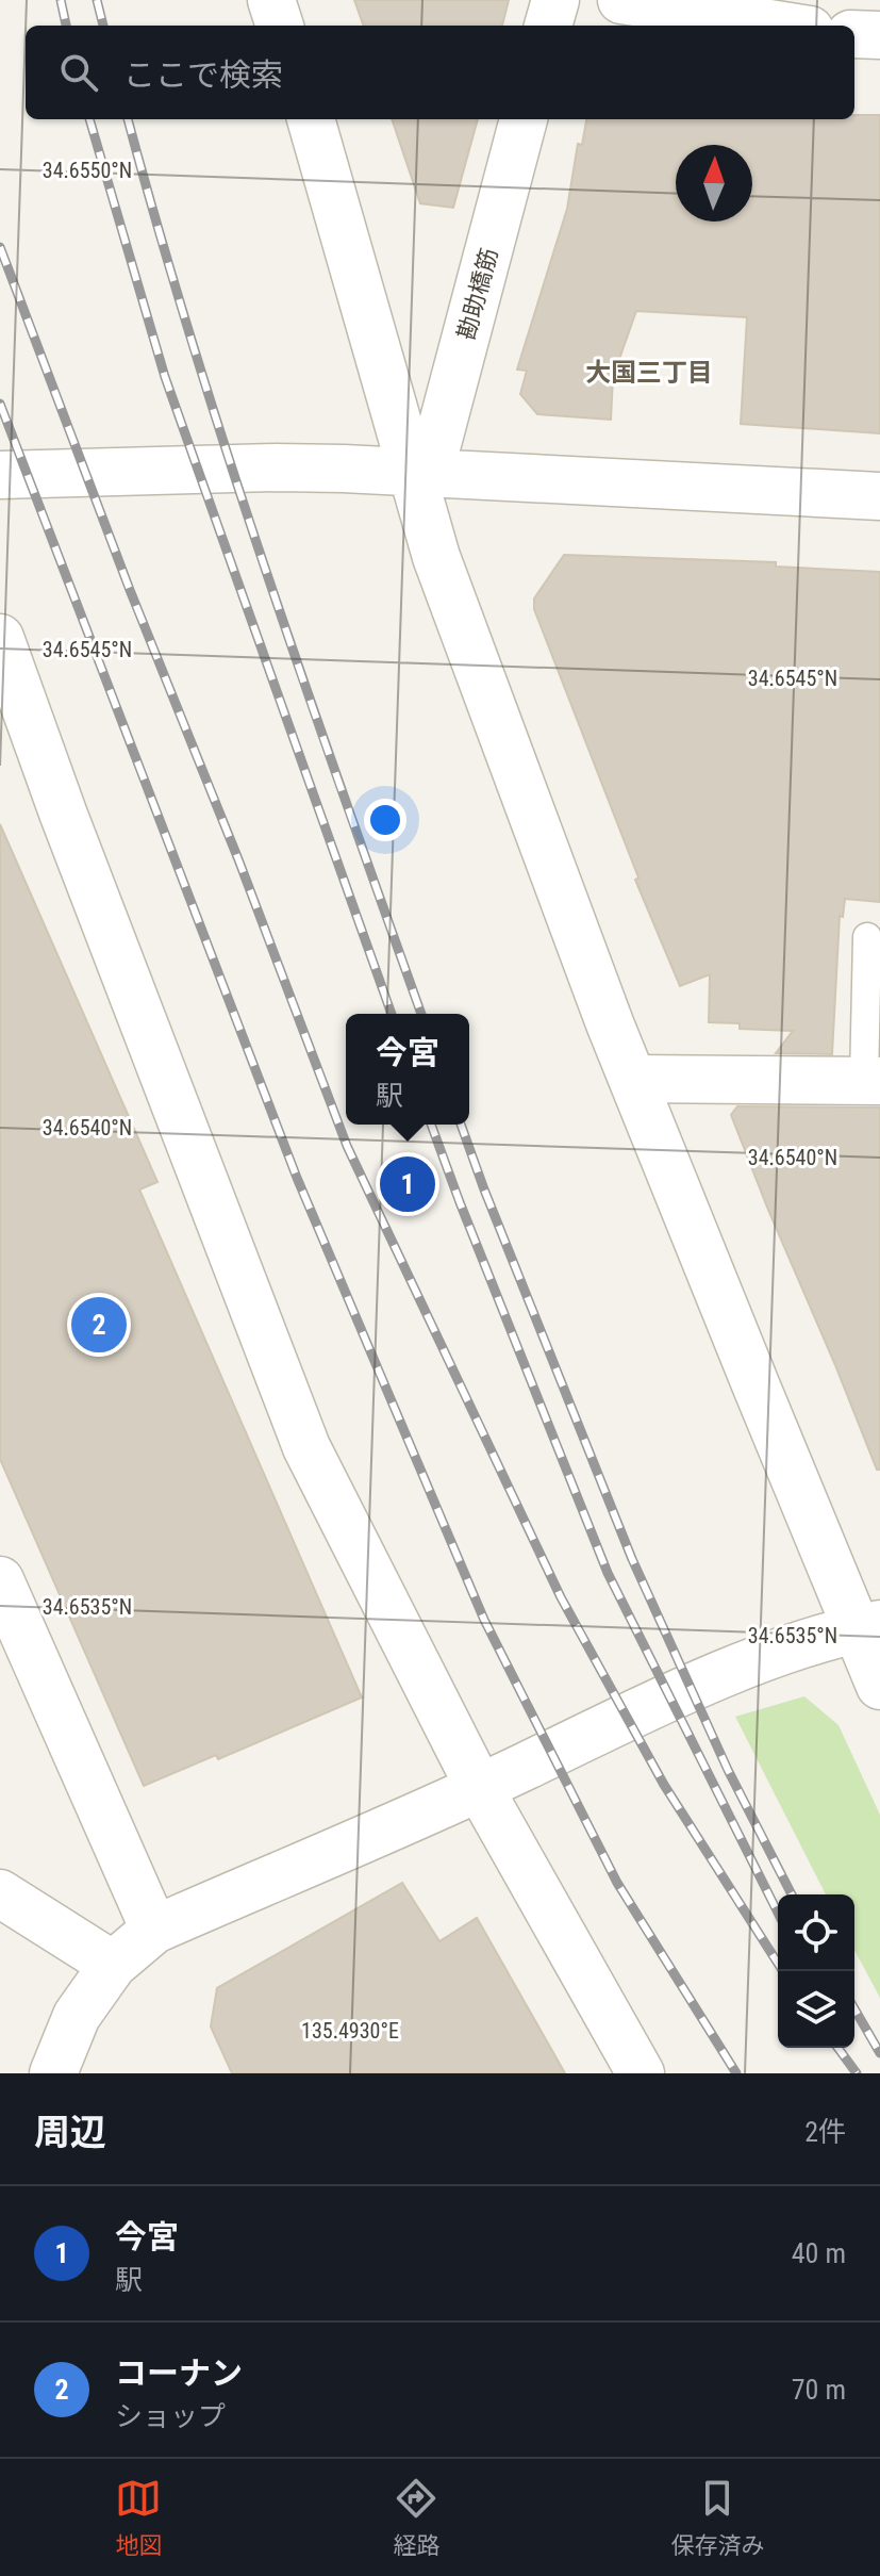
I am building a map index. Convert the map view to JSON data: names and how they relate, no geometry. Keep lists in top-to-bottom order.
{
  "streets": {
    "street": ["勘助橋筋"]
  },
  "districts": ["大国三丁目"],
  "north": "top",
  "page": {
    "search": "ここで検索",
    "popup": ["今宮", "駅"],
    "pins": ["1", "2"],
    "heading": ["周辺", "2件"],
    "list": [
      {
        "mark": "1",
        "name": "今宮",
        "note": "駅",
        "value": "40 m"
      },
      {
        "mark": "2",
        "name": "コーナン",
        "note": "ショップ",
        "value": "70 m"
      }
    ],
    "nav": ["地図", "経路", "保存済み"]
  },
  "coordinates": [
    "34.6550°N",
    "34.6545°N",
    "34.6540°N",
    "34.6535°N",
    "135.4930°E"
  ]
}
